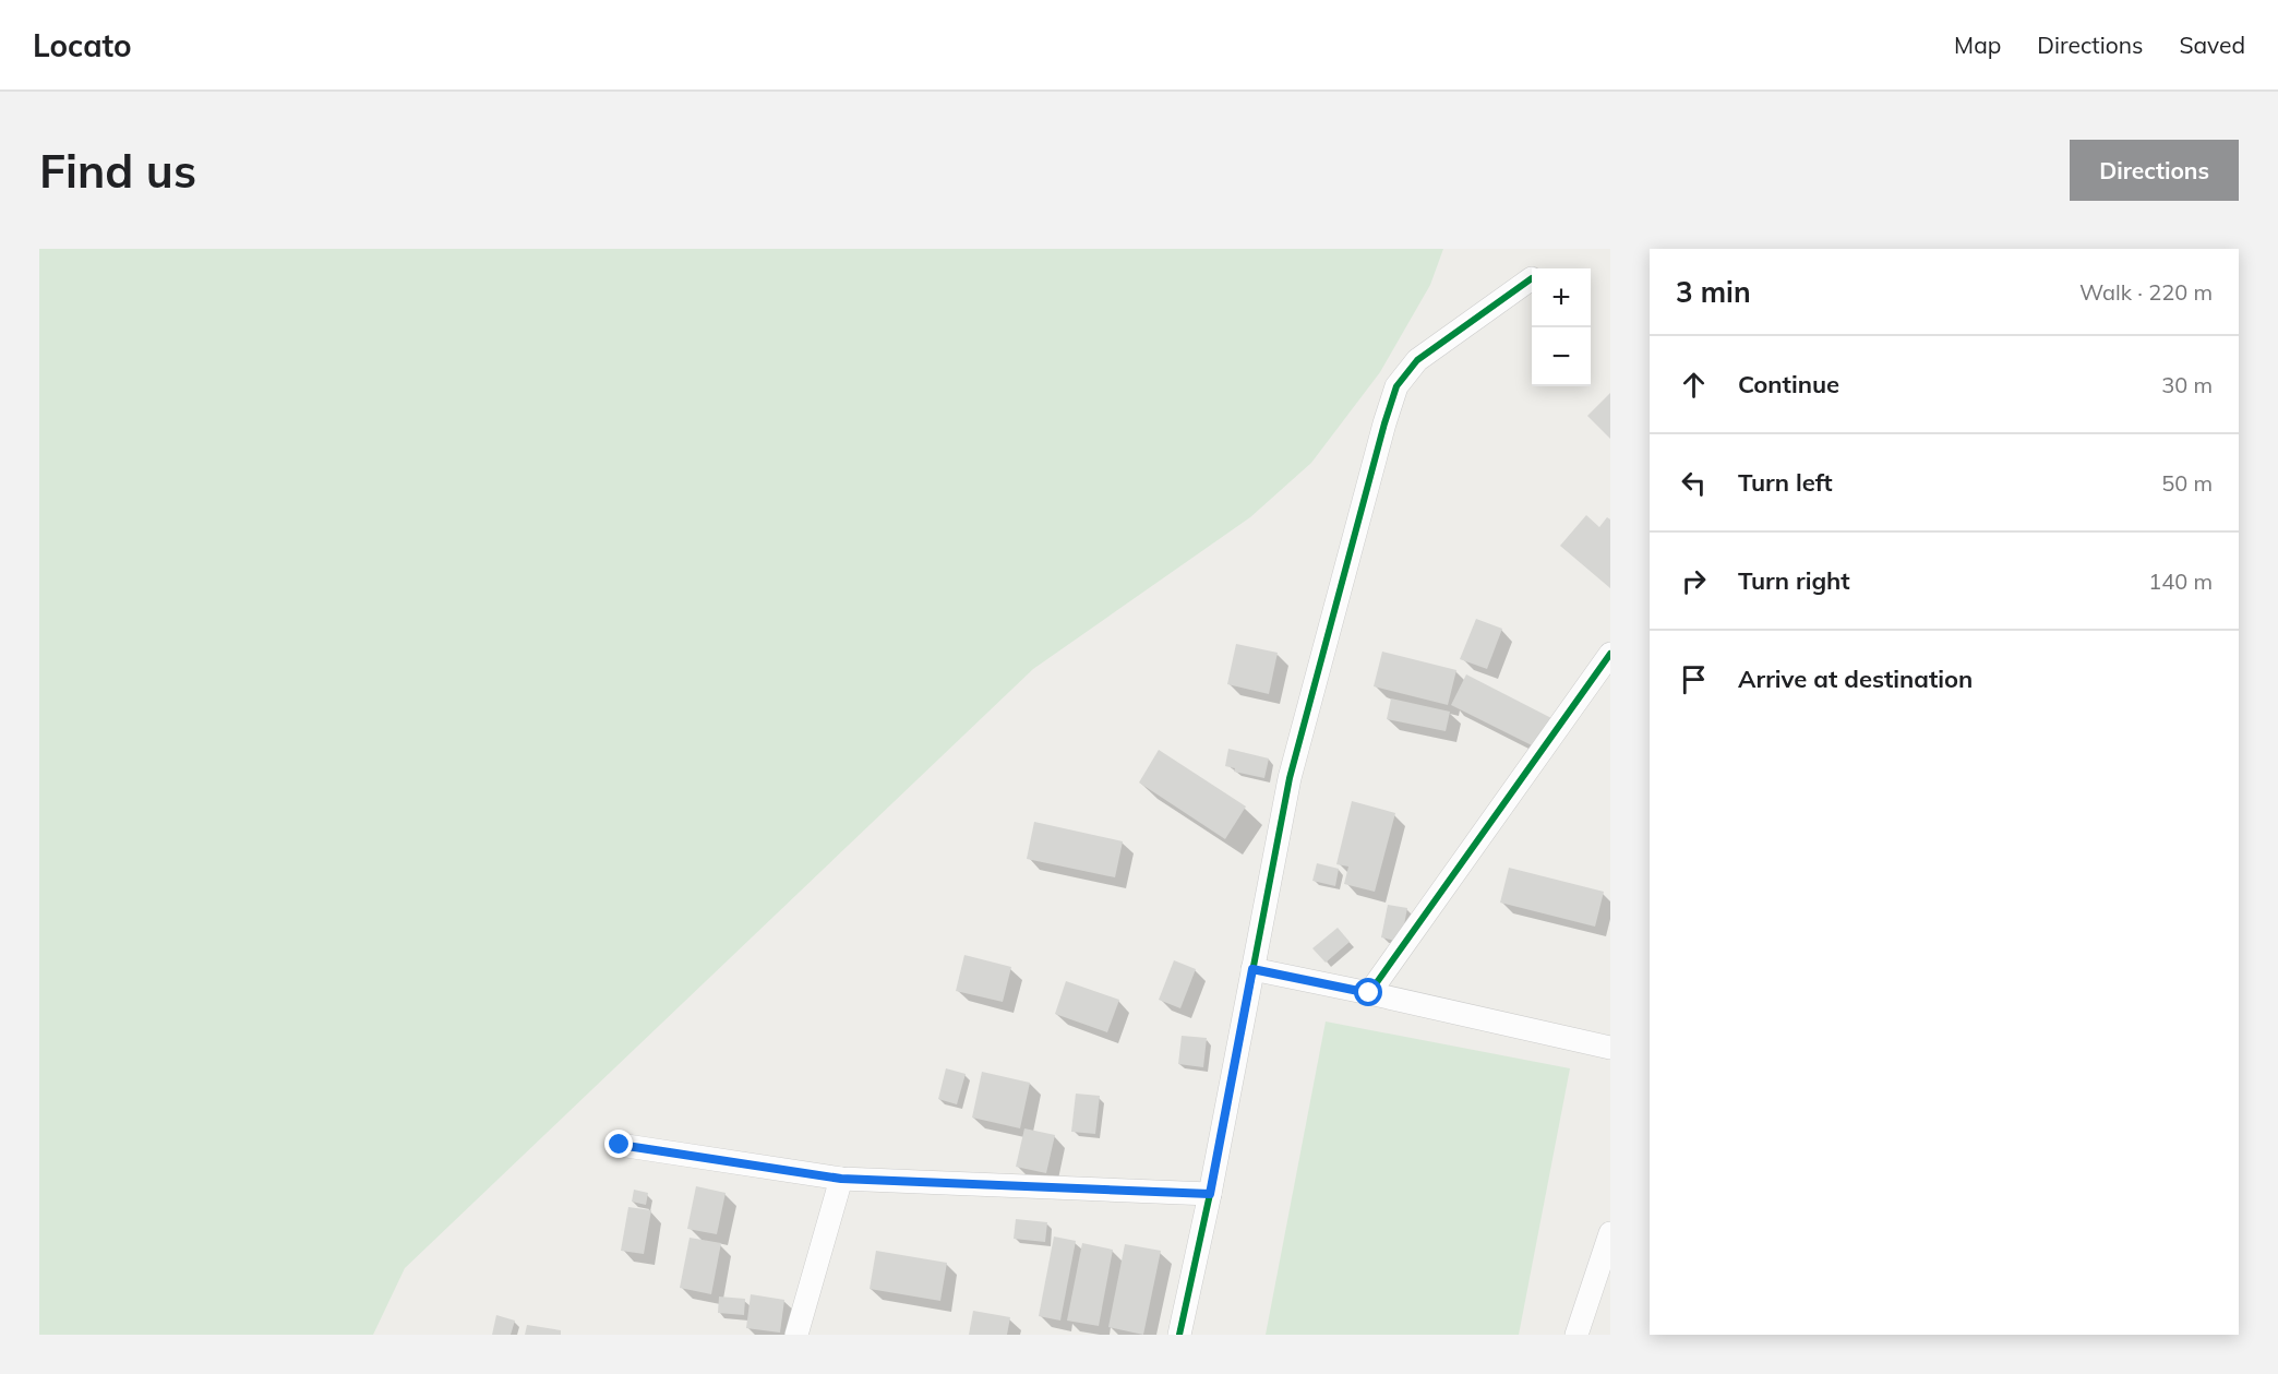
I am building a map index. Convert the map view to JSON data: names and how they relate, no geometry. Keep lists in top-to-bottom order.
{
  "page": {
    "header": "Locato",
    "nav": ["Map", "Directions", "Saved"],
    "buttons": "Directions",
    "title": "Find us",
    "heading": ["3 min", "Walk · 220 m"],
    "map_buttons": ["+", "−"],
    "list": [
      ["Continue", "30 m"],
      ["Turn left", "50 m"],
      ["Turn right", "140 m"],
      "Arrive at destination"
    ]
  }
}
